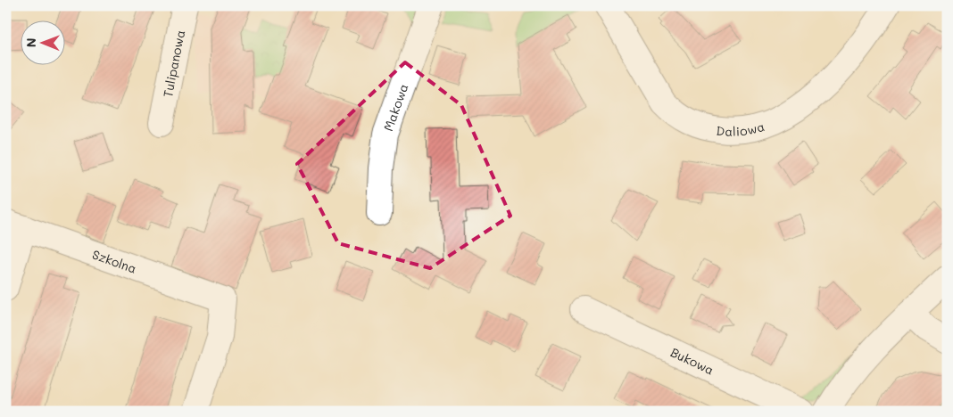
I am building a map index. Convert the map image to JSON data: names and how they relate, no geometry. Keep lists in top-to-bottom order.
{
  "streets": {
    "street": [
      "Tulipanowa",
      "Makowa",
      "Daliowa",
      "Szkolna",
      "Bukowa"
    ]
  },
  "north": "left"
}
